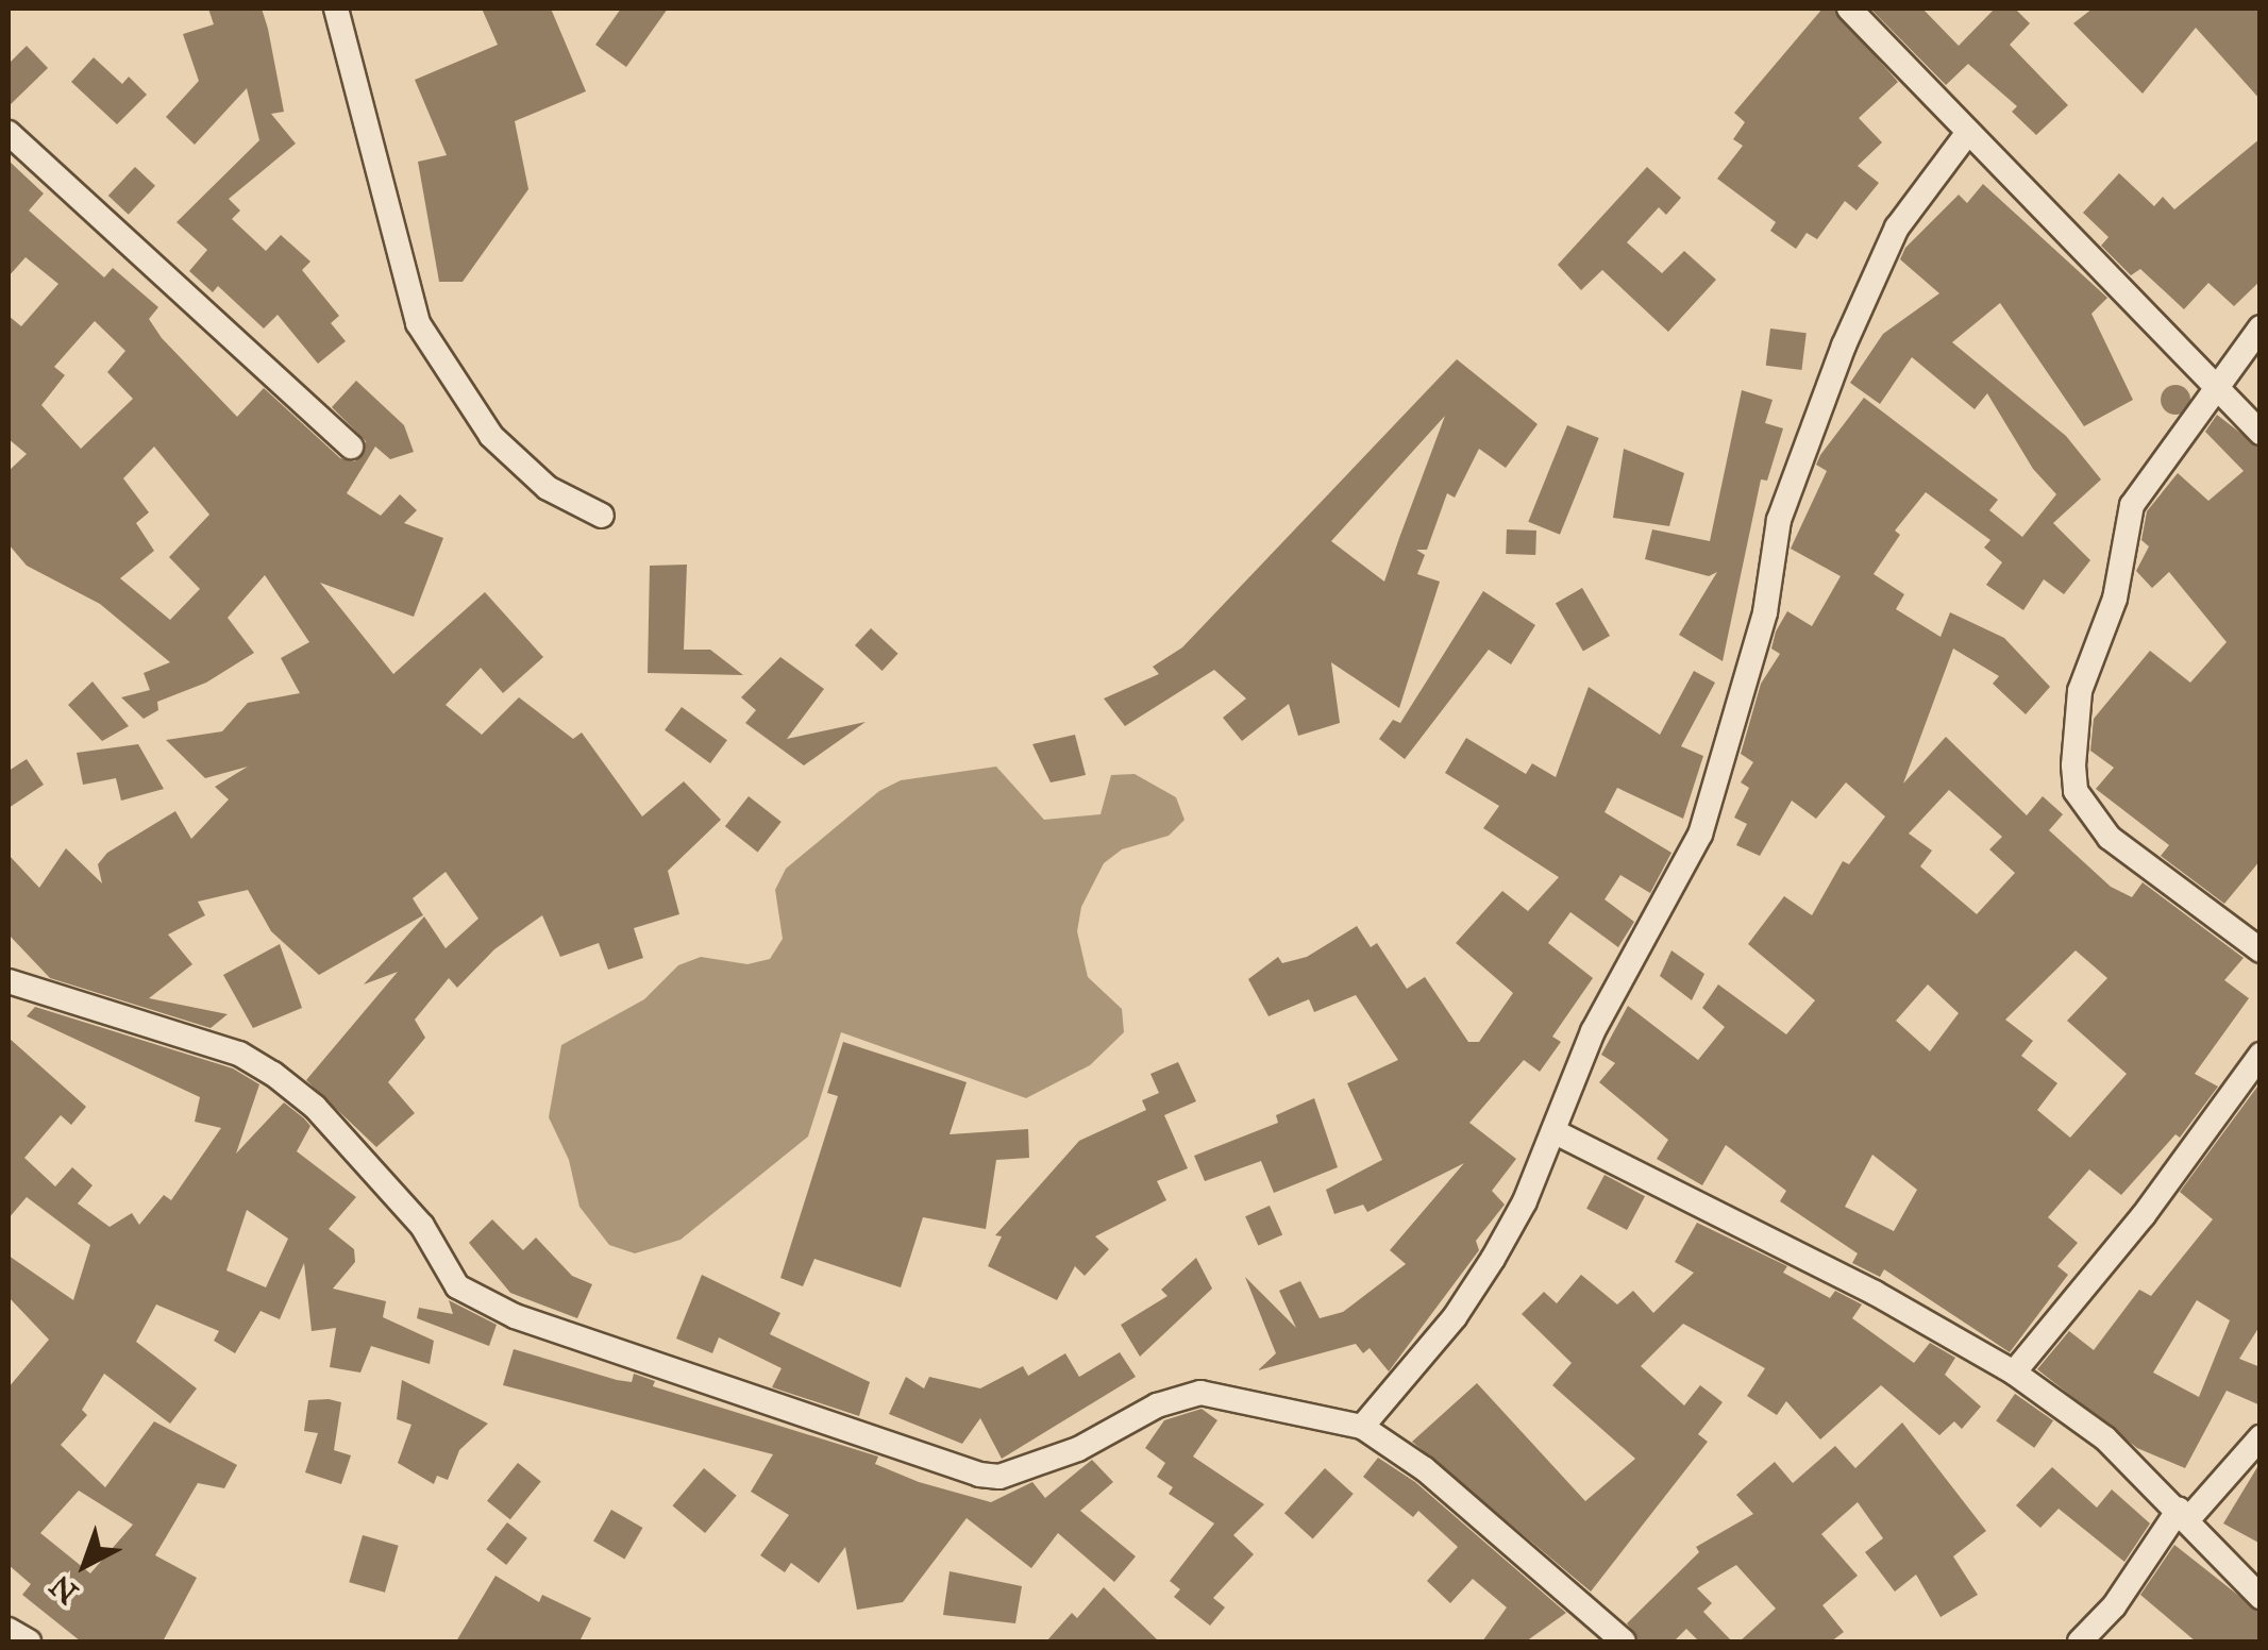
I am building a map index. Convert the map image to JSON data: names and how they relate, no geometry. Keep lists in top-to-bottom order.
{
  "north": "bottom left"
}
